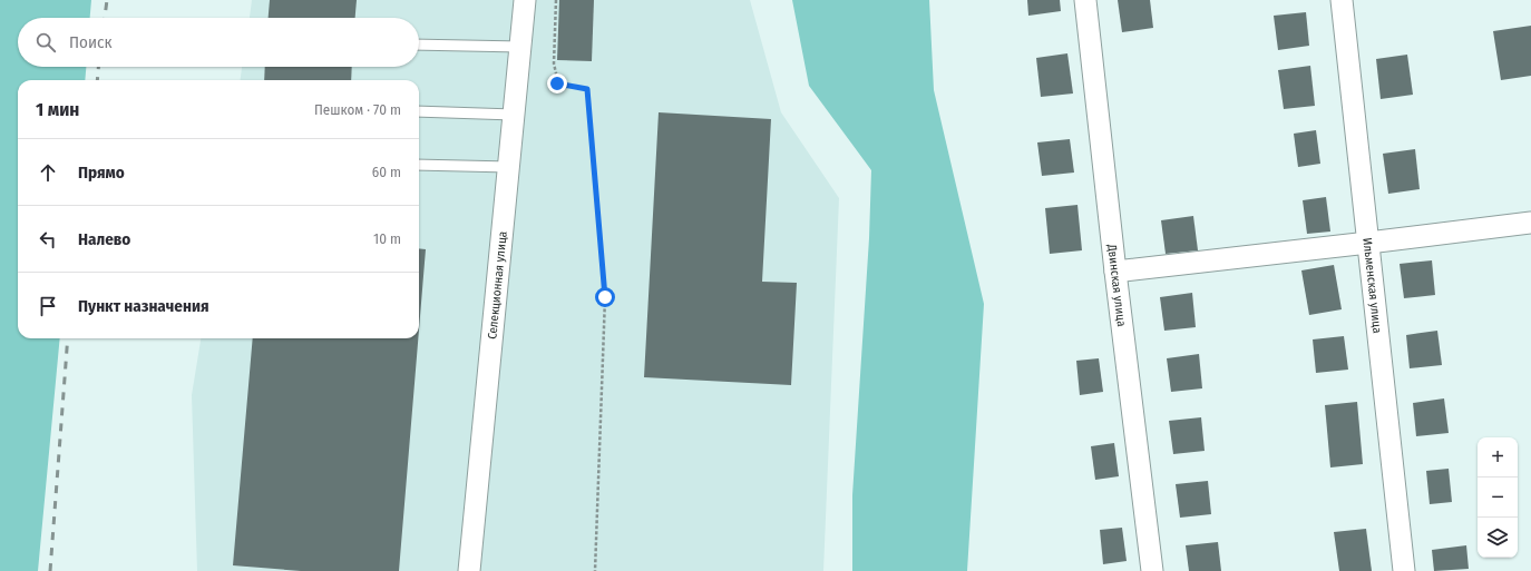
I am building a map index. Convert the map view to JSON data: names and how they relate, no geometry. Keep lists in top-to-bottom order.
{
  "streets": {
    "street": ["Селекционная улица", "Двинская улица", "Ильменская улица"]
  },
  "page": {
    "search": "Поиск",
    "heading": ["1 мин", "Пешком · 70 m"],
    "list": [
      ["Прямо", "60 m"],
      ["Налево", "10 m"],
      "Пункт назначения"
    ],
    "map_buttons": ["+", "−"]
  }
}
